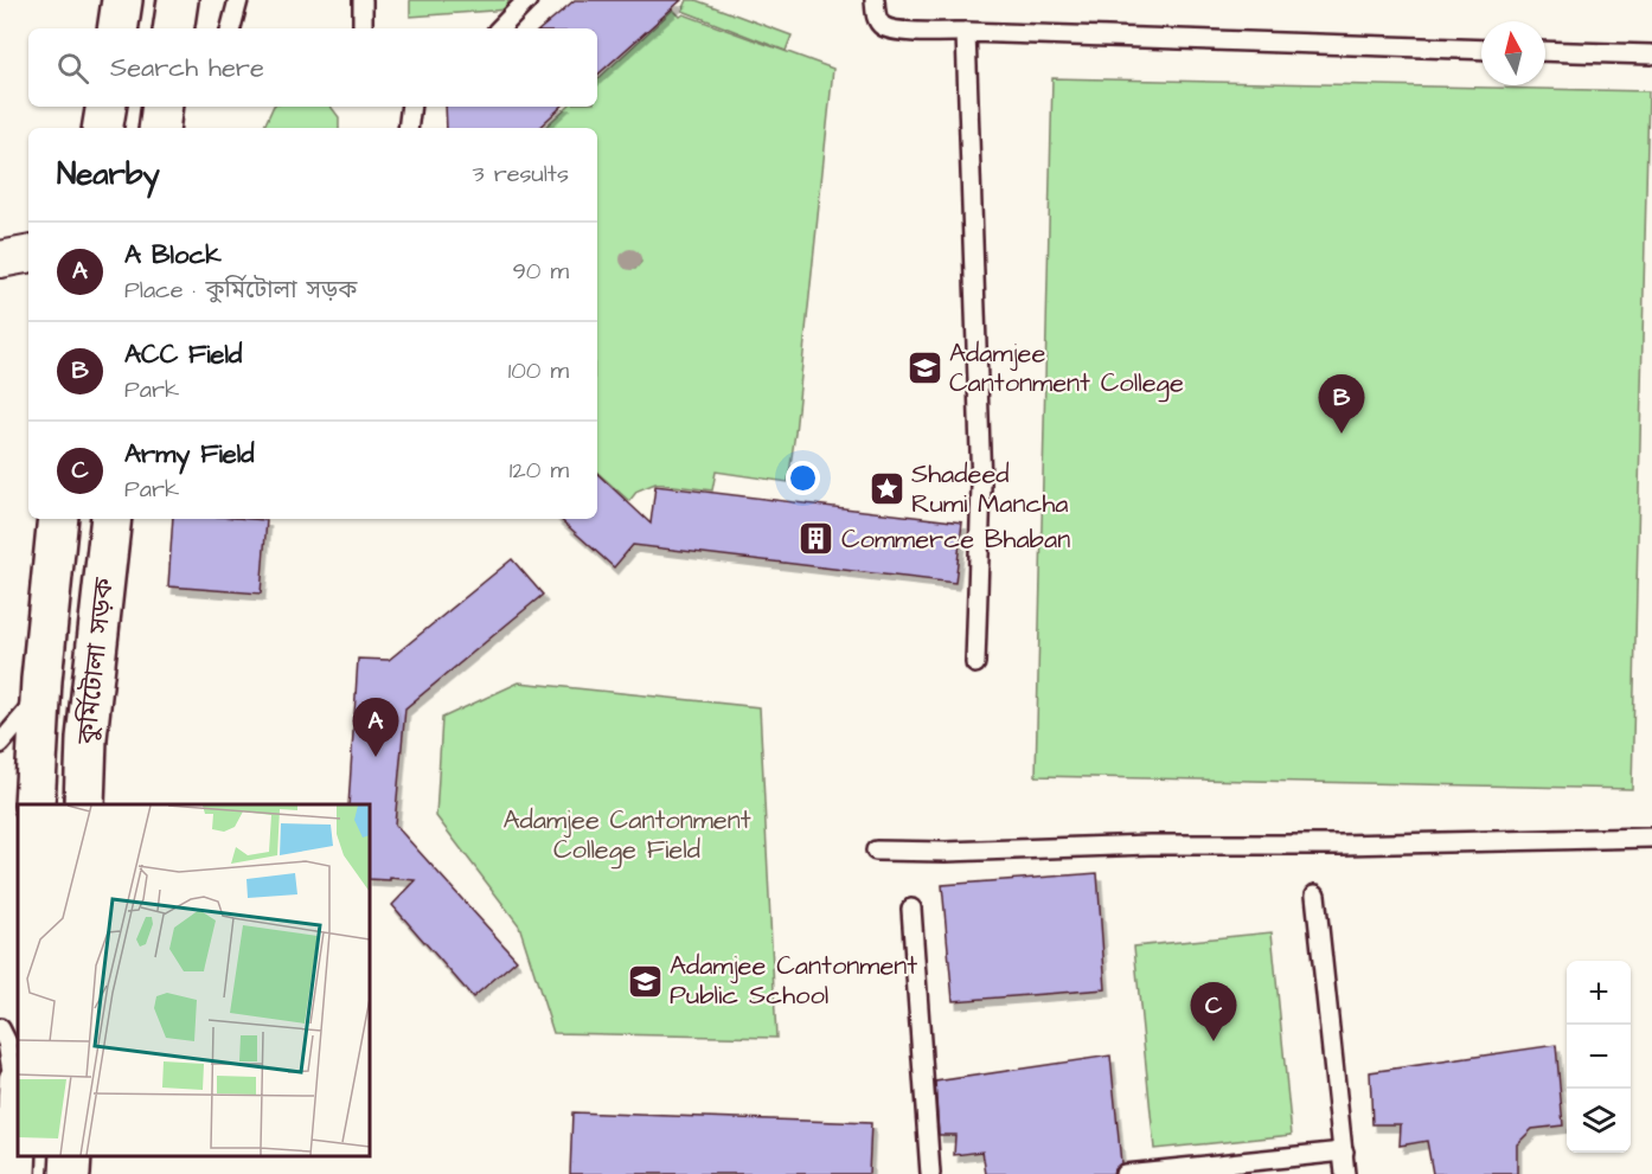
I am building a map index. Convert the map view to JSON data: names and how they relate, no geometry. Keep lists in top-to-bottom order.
{
  "streets": {
    "main road": ["কুর্মিটোলা সড়ক"]
  },
  "parks": ["Adamjee Cantonment College Field"],
  "places": {
    "school or university": ["Adamjee Cantonment College", "Adamjee Cantonment Public School"],
    "place": ["Shadeed Rumi Mancha"],
    "building": ["Commerce Bhaban"]
  },
  "north": "top",
  "page": {
    "search": "Search here",
    "heading": ["Nearby", "3 results"],
    "list": [
      {
        "mark": "A",
        "name": "A Block",
        "note": "Place · কুর্মিটোলা সড়ক",
        "value": "90 m"
      },
      {
        "mark": "B",
        "name": "ACC Field",
        "note": "Park",
        "value": "100 m"
      },
      {
        "mark": "C",
        "name": "Army Field",
        "note": "Park",
        "value": "120 m"
      }
    ],
    "pins": ["B", "A", "C"],
    "map_buttons": ["+", "−"]
  }
}
